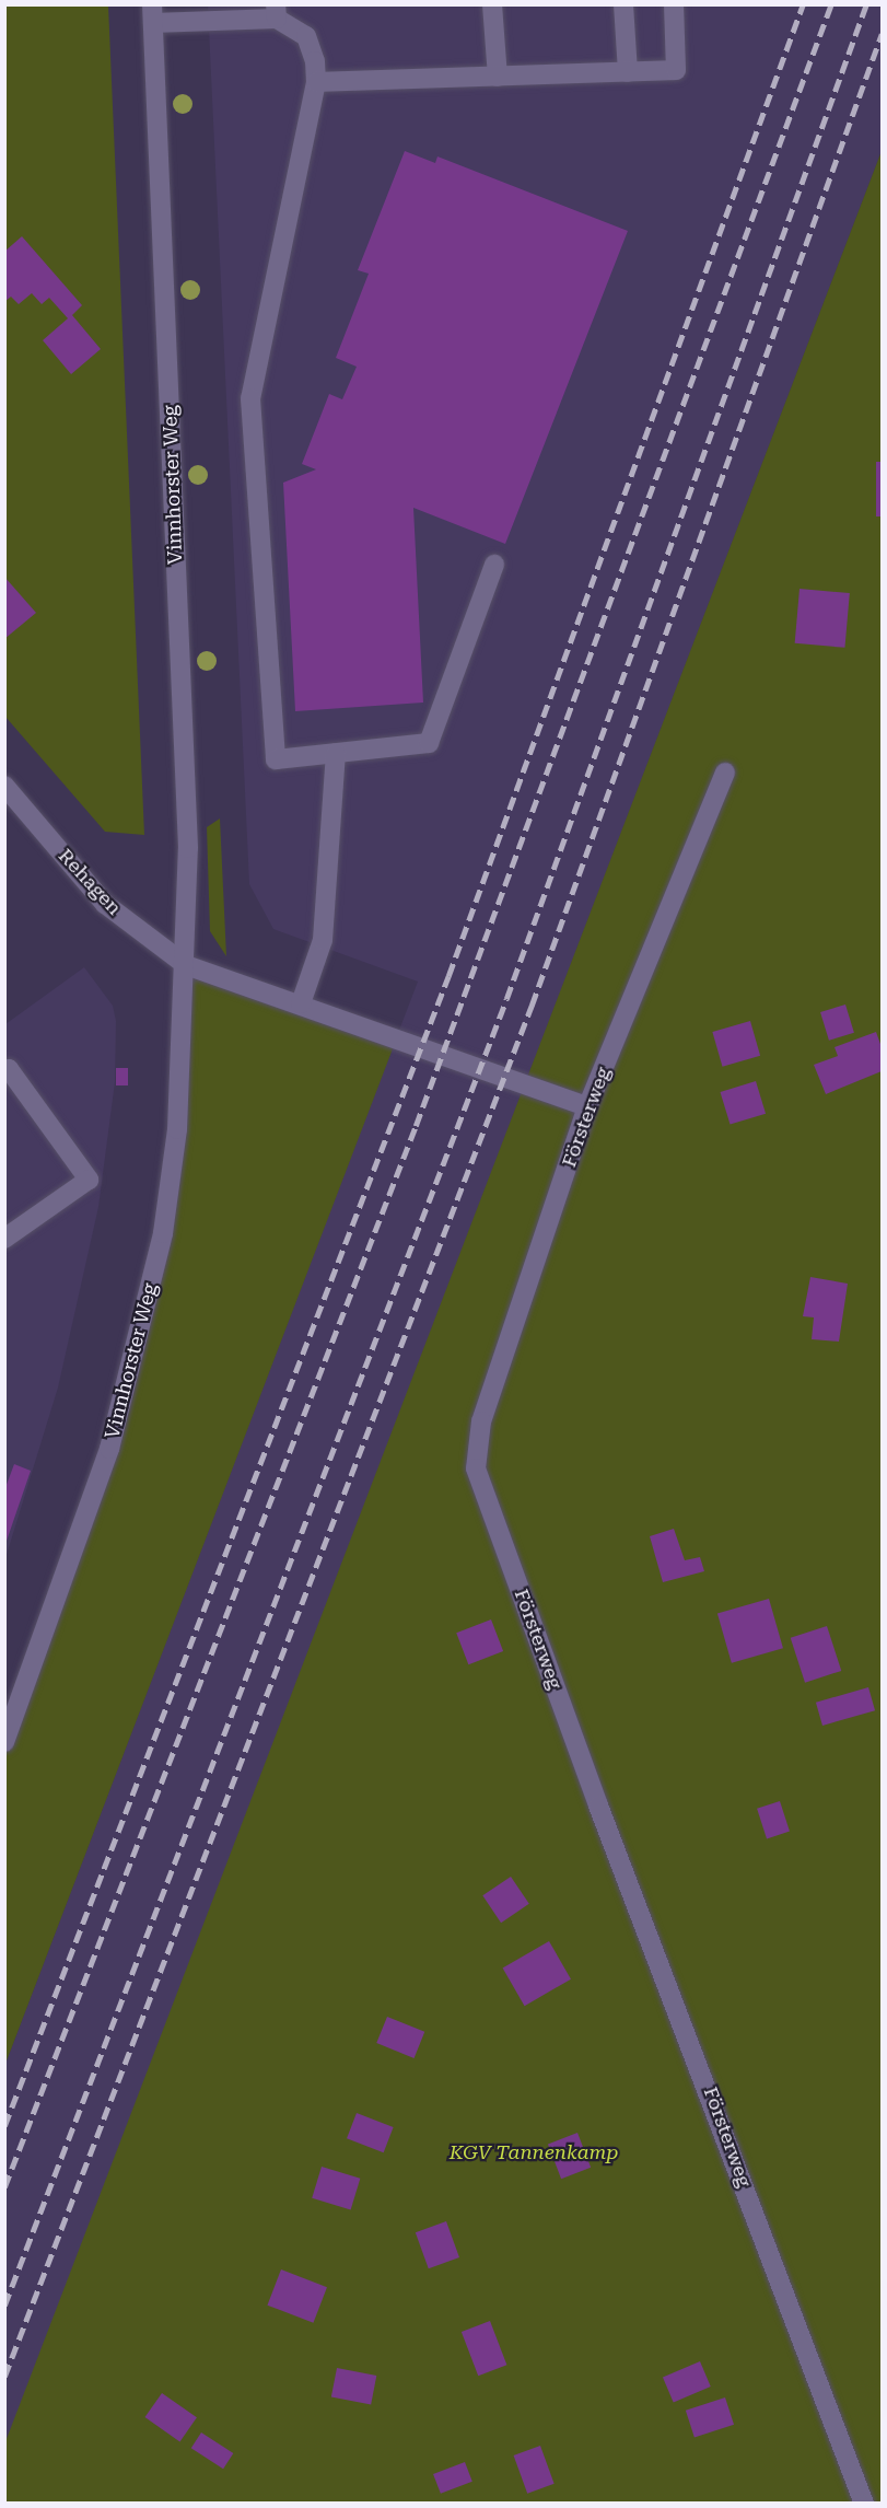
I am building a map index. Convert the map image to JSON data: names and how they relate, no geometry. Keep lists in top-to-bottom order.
{
  "streets": {
    "street": ["Vinnhorster Weg", "Rehagen", "Försterweg"]
  },
  "crossings": [
    ["Vinnhorster Weg", "Rehagen"]
  ],
  "parks": ["KGV Tannenkamp"]
}
